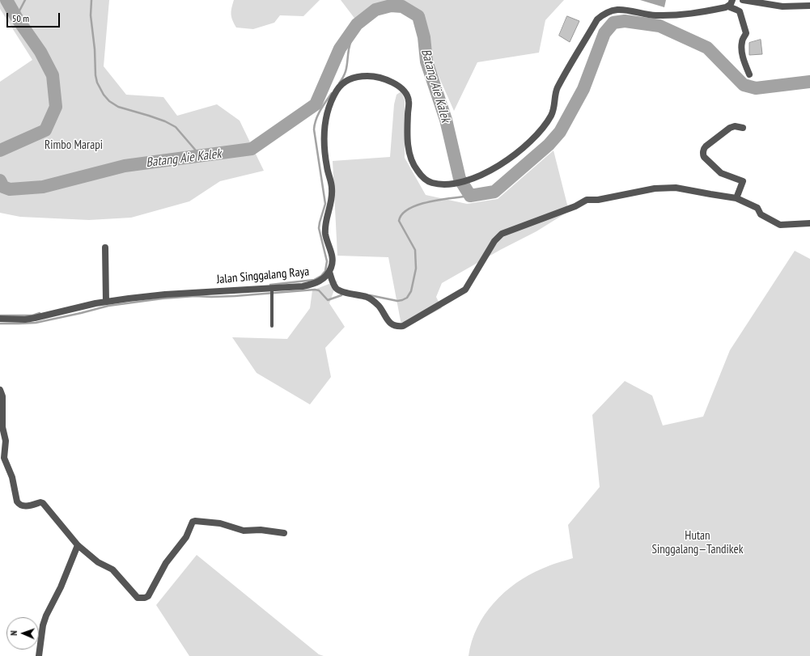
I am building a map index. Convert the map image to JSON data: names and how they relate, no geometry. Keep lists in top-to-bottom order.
{
  "streets": {
    "street": ["Jalan Singgalang Raya"]
  },
  "water": ["Batang Aie Kalek"],
  "parks": ["Rimbo Marapi", "Hutan Singgalang—Tandikek"],
  "scale_bar": "50 m",
  "north": "left"
}
